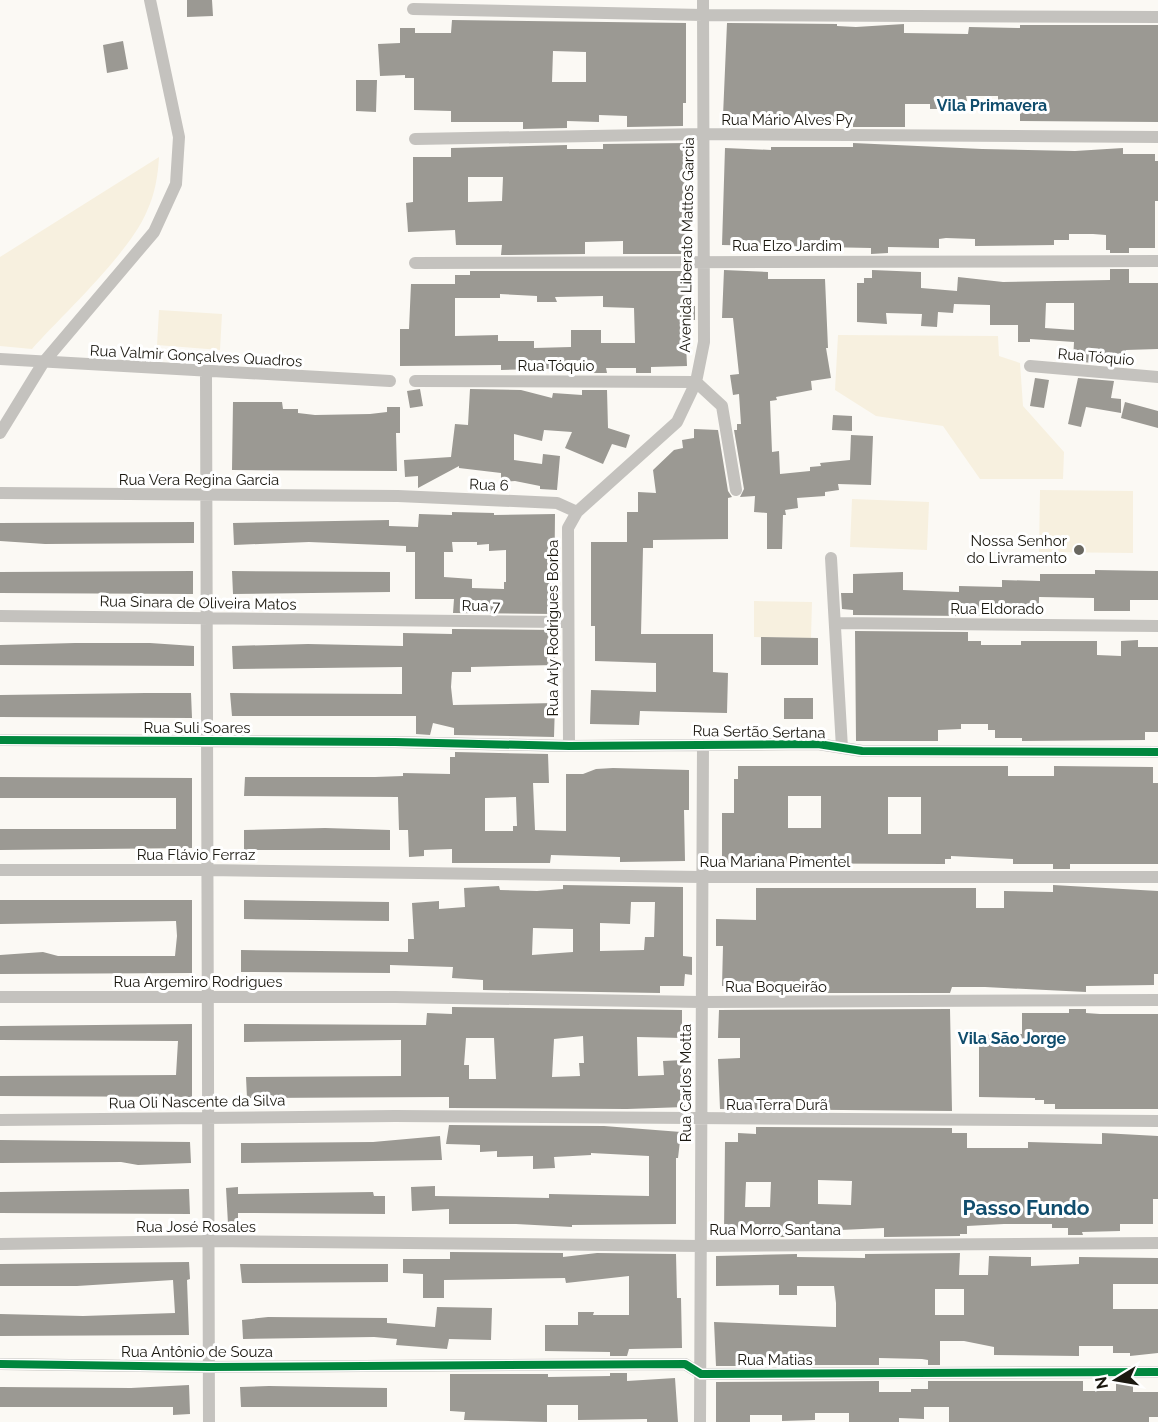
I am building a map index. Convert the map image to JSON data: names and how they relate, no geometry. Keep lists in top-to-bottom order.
{
  "streets": {
    "street": [
      "Rua Mário Alves Py",
      "Avenida Liberato Mattos Garcia",
      "Rua Elzo Jardim",
      "Rua Valmir Gonçalves Quadros",
      "Rua Tóquio",
      "Rua Vera Regina Garcia",
      "Rua 6",
      "Rua Sinara de Oliveira Matos",
      "Rua 7",
      "Rua Eldorado",
      "Rua Arly Rodrigues Borba",
      "Rua Suli Soares",
      "Rua Sertão Sertana",
      "Rua Flávio Ferraz",
      "Rua Mariana Pímentel",
      "Rua Argemiro Rodrigues",
      "Rua Boqueirão",
      "Rua Carlos Motta",
      "Rua Oli Nascente da Silva",
      "Rua Terra Durã",
      "Rua José Rosales",
      "Rua Morro Santana",
      "Rua Antônio de Souza",
      "Rua Matias"
    ]
  },
  "crossings": [
    ["Rua Mário Alves Py", "Avenida Liberato Mattos Garcia"],
    ["Avenida Liberato Mattos Garcia", "Rua Elzo Jardim"],
    ["Avenida Liberato Mattos Garcia", "Rua Tóquio"],
    ["Avenida Liberato Mattos Garcia", "Rua 6"],
    ["Avenida Liberato Mattos Garcia", "Rua Arly Rodrigues Borba"],
    ["Rua Vera Regina Garcia", "Rua 6"],
    ["Rua 6", "Rua Arly Rodrigues Borba"],
    ["Rua Sinara de Oliveira Matos", "Rua 7"],
    ["Rua 7", "Rua Arly Rodrigues Borba"],
    ["Rua Arly Rodrigues Borba", "Rua Sertão Sertana"],
    ["Rua Suli Soares", "Rua Sertão Sertana"],
    ["Rua Sertão Sertana", "Rua Carlos Motta"],
    ["Rua Flávio Ferraz", "Rua Mariana Pímentel"],
    ["Rua Mariana Pímentel", "Rua Carlos Motta"],
    ["Rua Argemiro Rodrigues", "Rua Boqueirão"],
    ["Rua Boqueirão", "Rua Carlos Motta"],
    ["Rua Carlos Motta", "Rua Terra Durã"],
    ["Rua Carlos Motta", "Rua Morro Santana"],
    ["Rua Carlos Motta", "Rua Matias"],
    ["Rua Oli Nascente da Silva", "Rua Terra Durã"],
    ["Rua José Rosales", "Rua Morro Santana"],
    ["Rua Antônio de Souza", "Rua Matias"]
  ],
  "districts": ["Vila Primavera", "Vila São Jorge", "Passo Fundo"],
  "places": ["Nossa Senhor do Livramento"],
  "north": "left"
}
